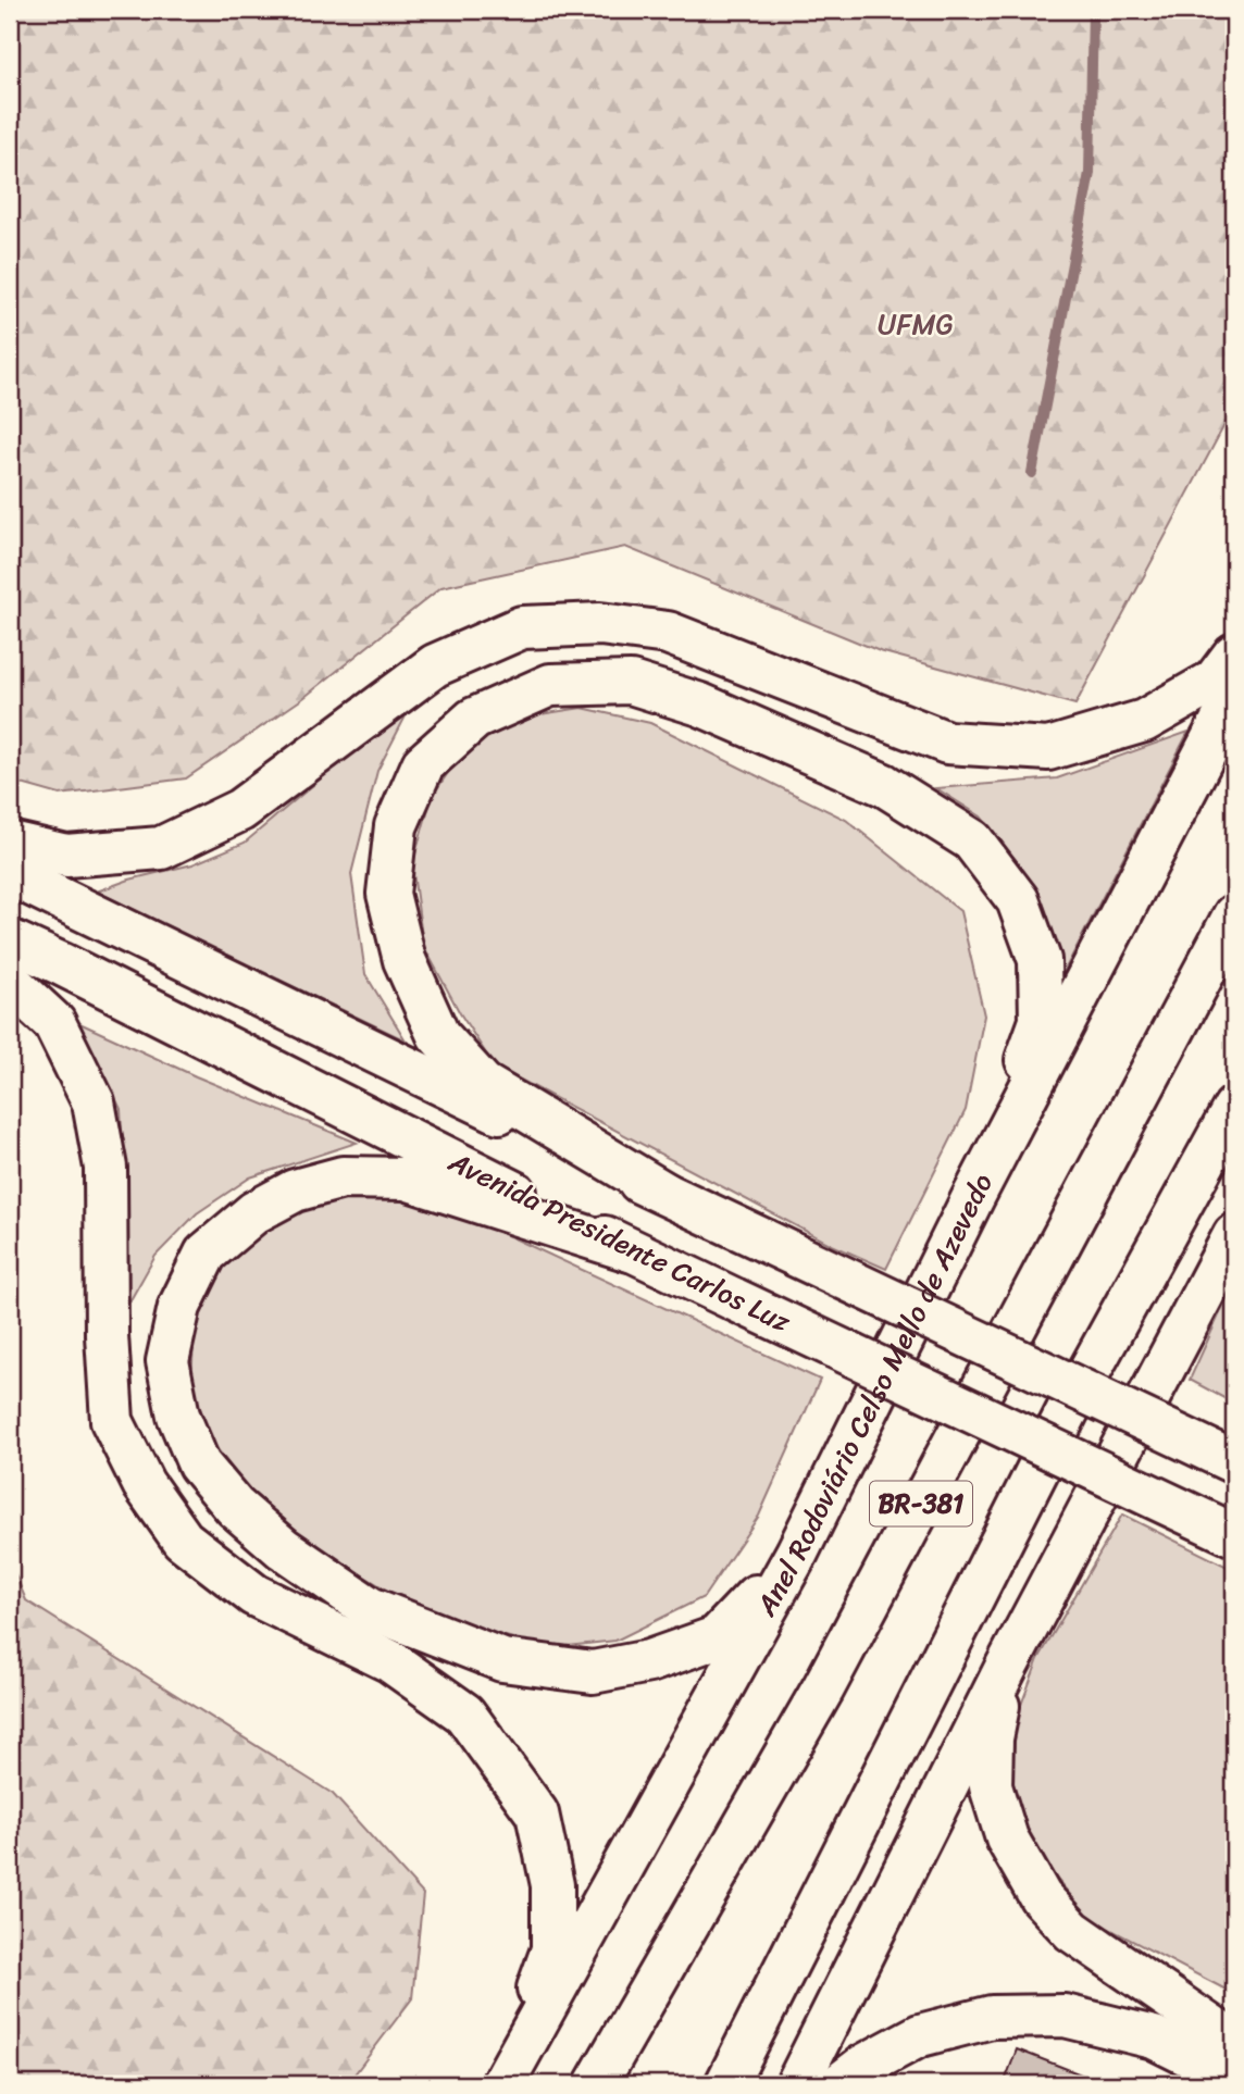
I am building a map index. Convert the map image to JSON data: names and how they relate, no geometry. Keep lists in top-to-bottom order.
{
  "streets": {
    "main road": ["Avenida Presidente Carlos Luz", "Anel Rodoviário Celso Mello de Azevedo", "BR-381"]
  },
  "parks": ["UFMG"]
}
